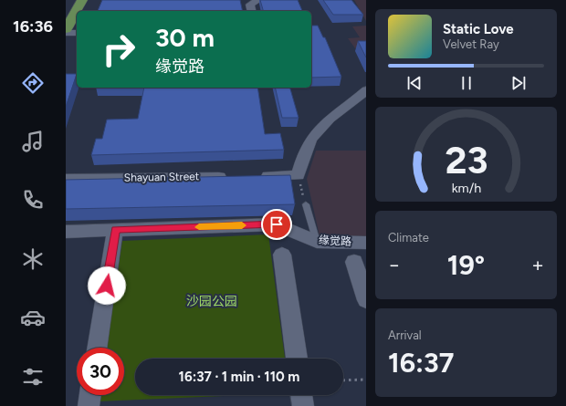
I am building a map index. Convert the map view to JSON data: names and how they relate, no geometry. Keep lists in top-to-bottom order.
{
  "streets": {
    "street": ["Shayuan Street", "缘觉路"]
  },
  "parks": ["沙园公园"],
  "page": {
    "tabs": "16:36",
    "turn": ["30 m", "缘觉路"],
    "song": ["Static Love", "Velvet Ray"],
    "tile": [
      "Climate",
      ["Arrival", "16:37"]
    ],
    "heat": ["−", "19°", "+"],
    "limit": "30",
    "trip": "16:37 · 1 min · 110 m",
    "gauge": ["23", "km/h"]
  }
}
